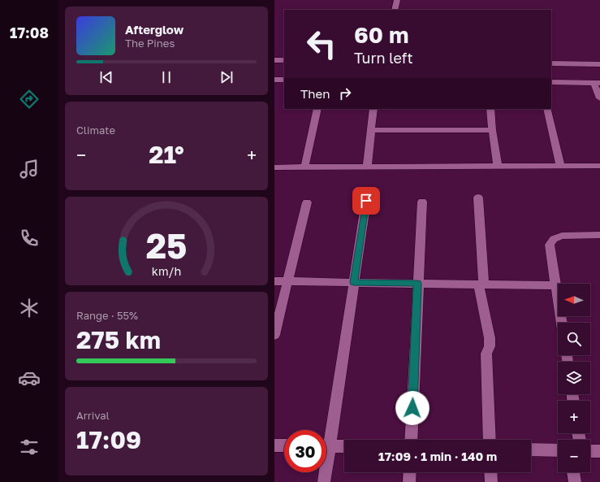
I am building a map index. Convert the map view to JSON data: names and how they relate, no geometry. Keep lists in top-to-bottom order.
{
  "north": "left",
  "page": {
    "tabs": "17:08",
    "turn": ["60 m", "Turn left"],
    "song": ["Afterglow", "The Pines"],
    "then": "Then",
    "tile": [
      "Climate",
      ["Range · 55%", "275 km"],
      ["Arrival", "17:09"]
    ],
    "heat": ["−", "21°", "+"],
    "map_buttons": ["+", "−"],
    "limit": "30",
    "trip": "17:09 · 1 min · 140 m",
    "gauge": ["25", "km/h"]
  }
}
